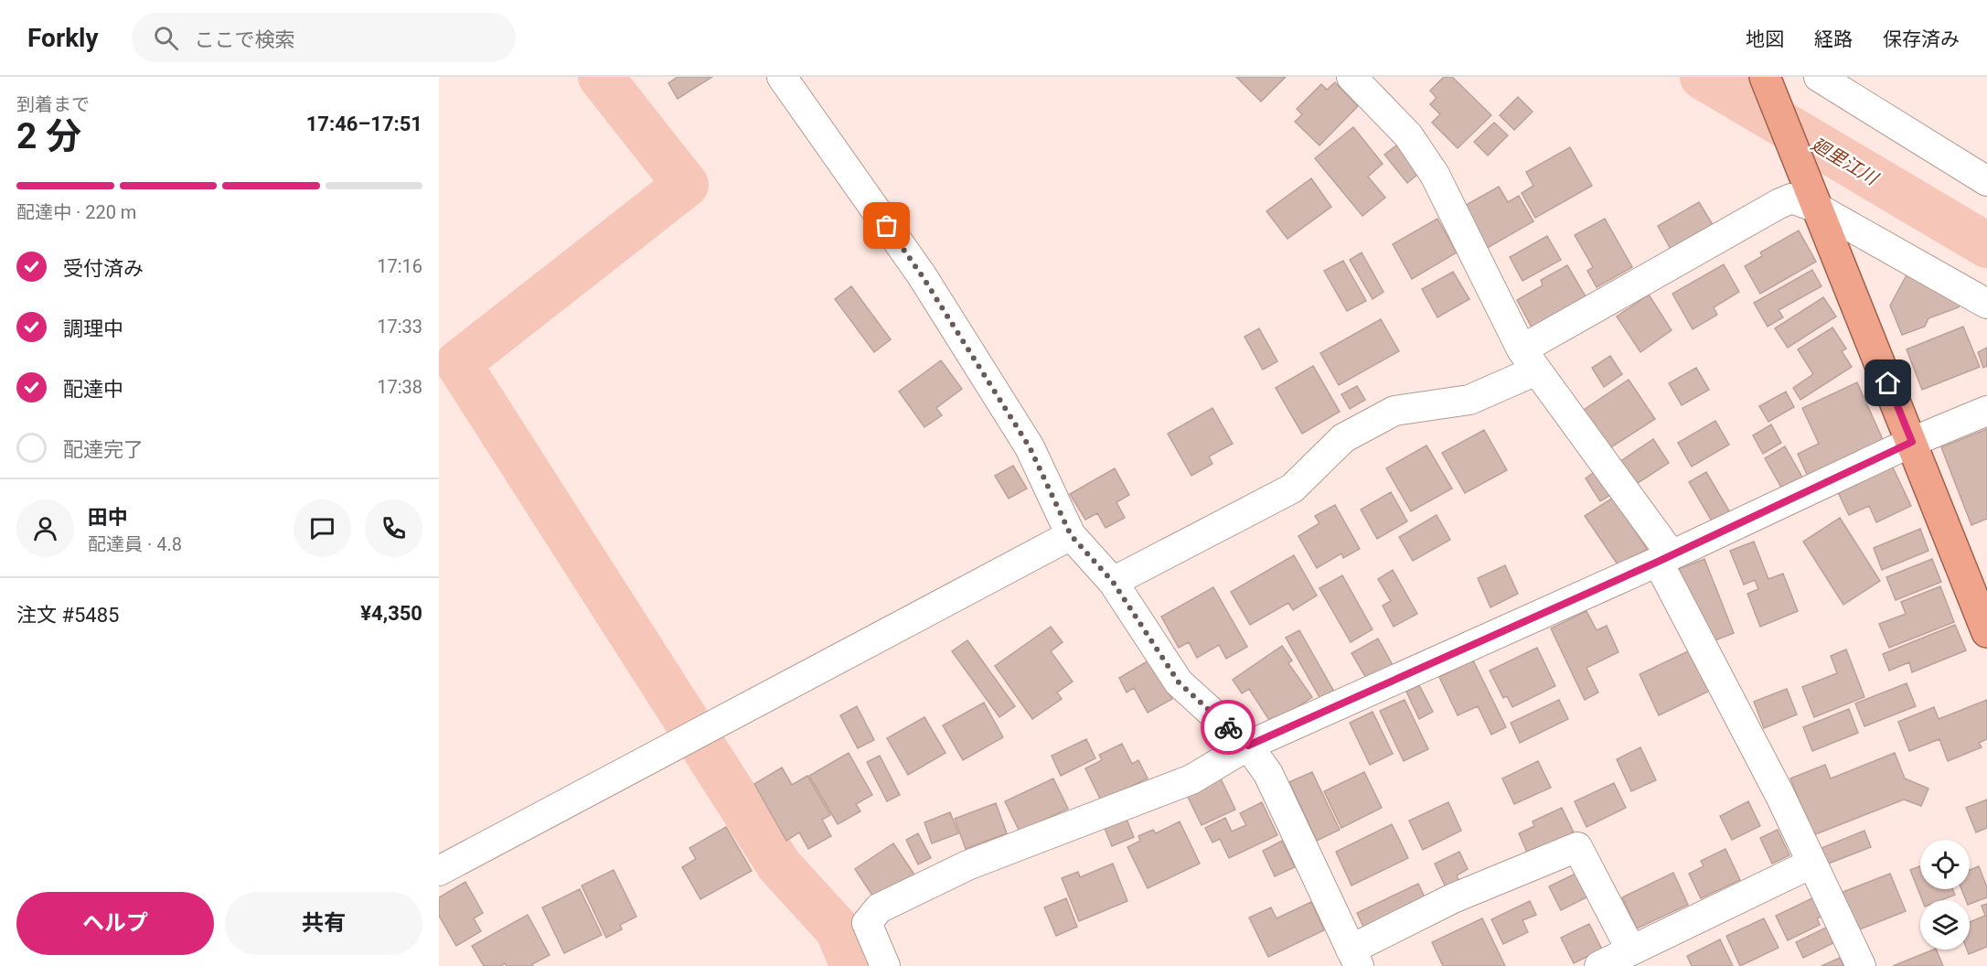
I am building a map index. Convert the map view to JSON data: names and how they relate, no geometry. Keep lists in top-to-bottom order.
{
  "water": ["廻里江川"],
  "page": {
    "header": "Forkly",
    "search": "ここで検索",
    "nav": ["地図", "経路", "保存済み"],
    "heading": ["2 分", "到着まで", "17:46–17:51"],
    "panel": [
      "田中",
      "配達員 · 4.8",
      "注文 #5485",
      "¥4,350"
    ],
    "bar": "配達中 · 220 m",
    "list": [
      ["受付済み", "17:16"],
      ["調理中", "17:33"],
      ["配達中", "17:38"],
      "配達完了"
    ],
    "buttons": ["ヘルプ", "共有"]
  }
}
